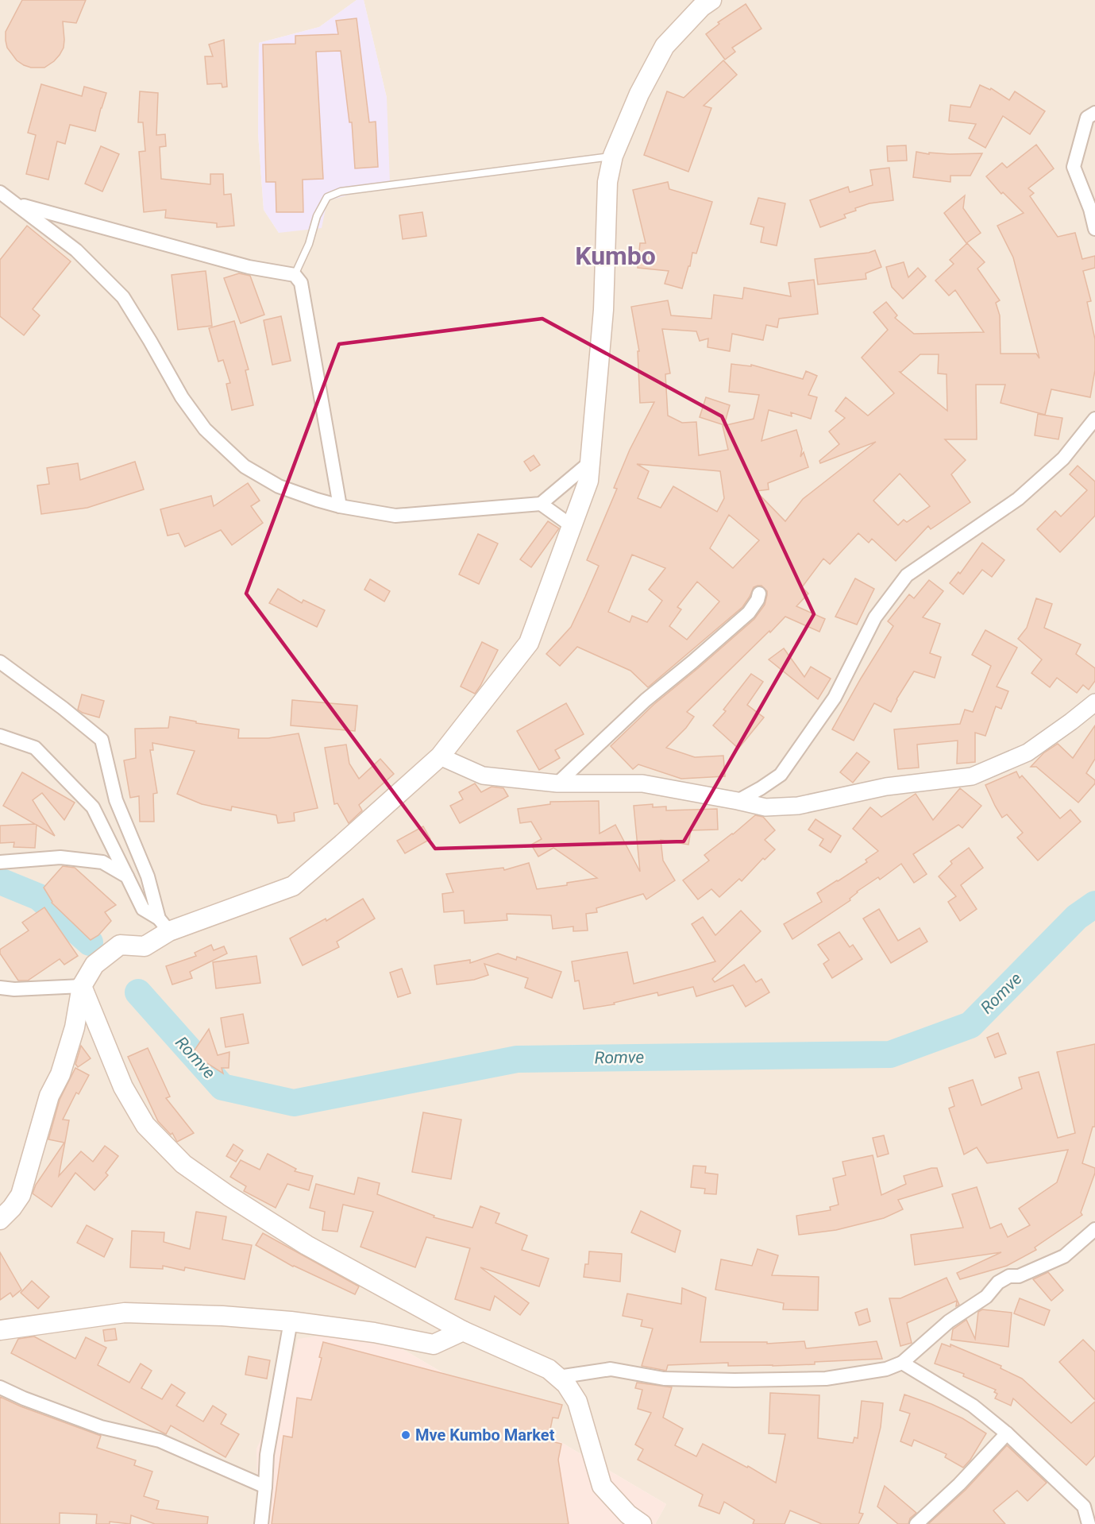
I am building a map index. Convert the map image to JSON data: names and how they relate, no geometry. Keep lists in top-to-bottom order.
{
  "districts": ["Kumbo"],
  "water": ["Romve"],
  "places": ["Mve Kumbo Market"]
}
